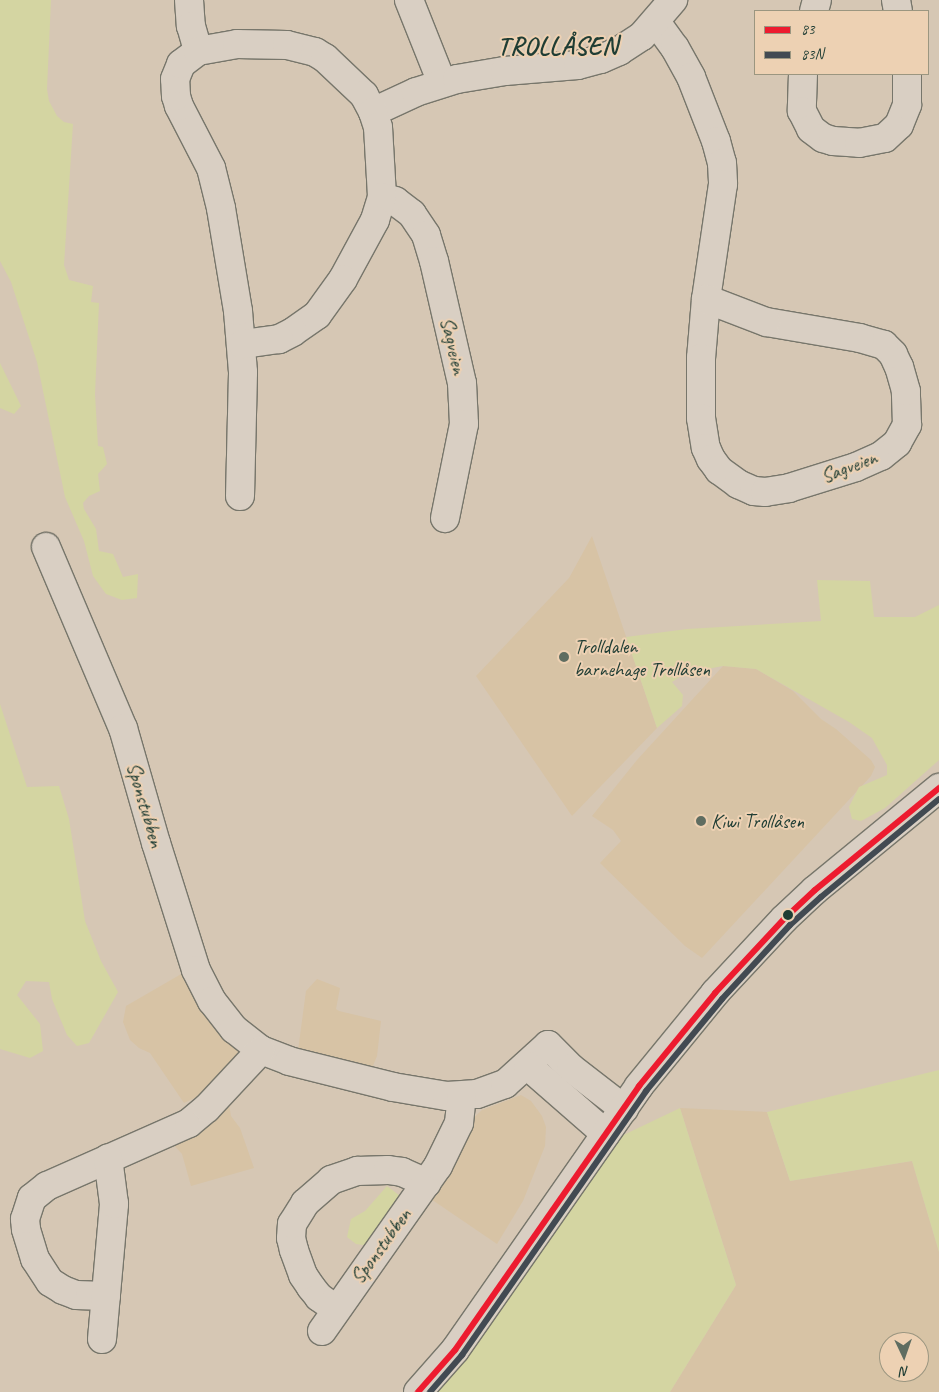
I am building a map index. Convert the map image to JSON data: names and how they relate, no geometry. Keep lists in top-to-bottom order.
{
  "streets": {
    "street": ["Sagveien", "Sponstubben"]
  },
  "districts": ["TROLLÅSEN"],
  "places": ["Trolldalen barnehage Trollåsen", "Kiwi Trollåsen"],
  "lines": ["transit line 83", "transit line 83N"],
  "legend": ["83", "83N"],
  "north": "bottom"
}
